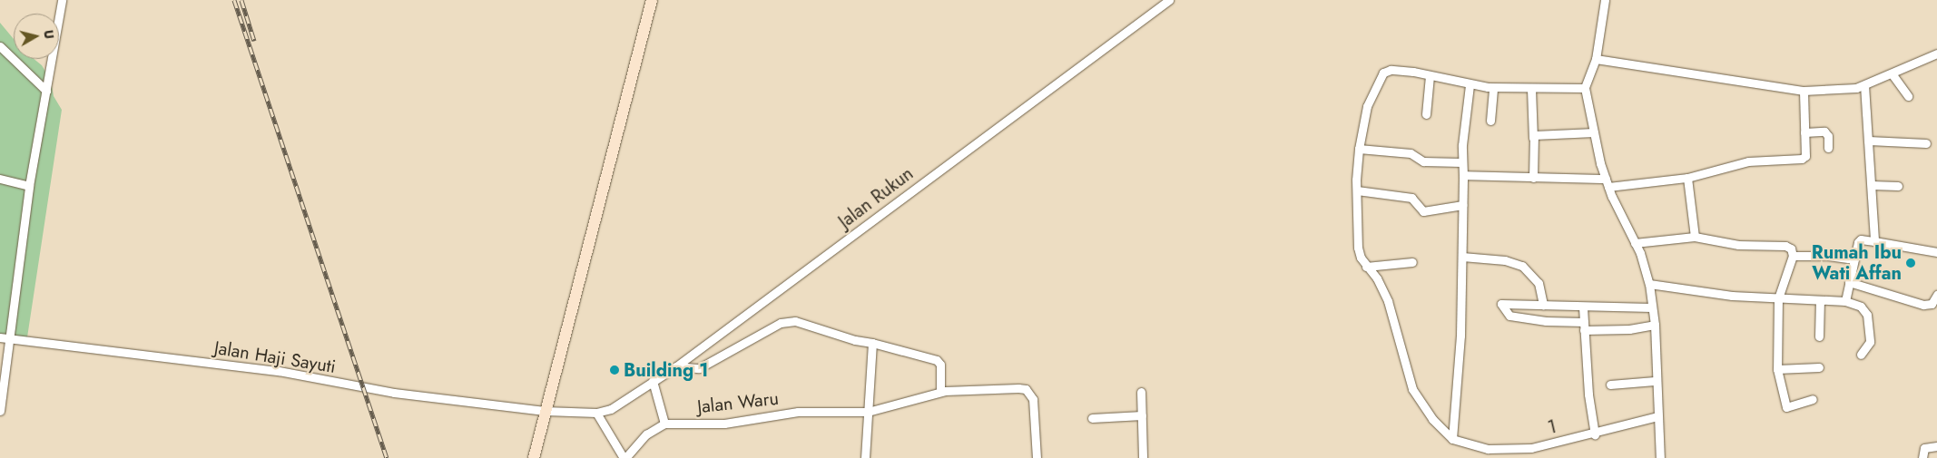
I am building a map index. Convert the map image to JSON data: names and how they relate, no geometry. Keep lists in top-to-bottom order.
{
  "streets": {
    "street": [
      "Jalan Rukun",
      "Jalan Haji Sayuti",
      "Jalan Waru",
      "1"
    ]
  },
  "crossings": [
    ["Jalan Rukun", "Jalan Haji Sayuti"]
  ],
  "places": ["Rumah Ibu Wati Affan", "Building 1"],
  "north": "right"
}
